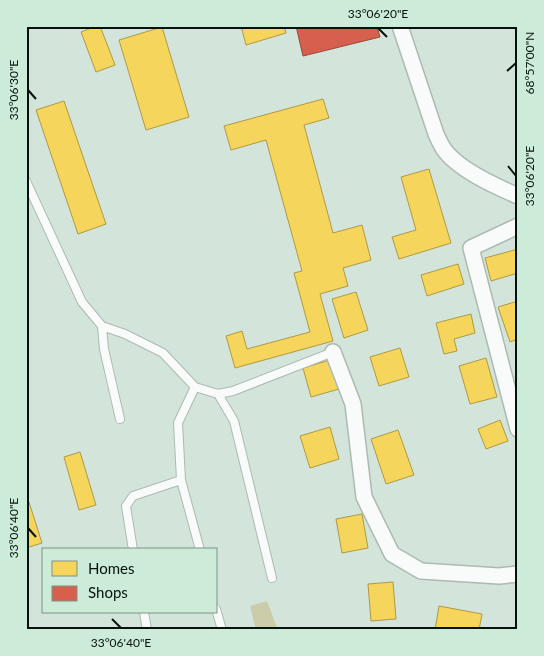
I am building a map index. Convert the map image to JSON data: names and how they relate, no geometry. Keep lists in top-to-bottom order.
{
  "legend": ["Homes", "Shops"],
  "coordinates": [
    "33°06'20\"E",
    "68°57'00\"N",
    "33°06'30\"E",
    "33°06'40\"E"
  ]
}
